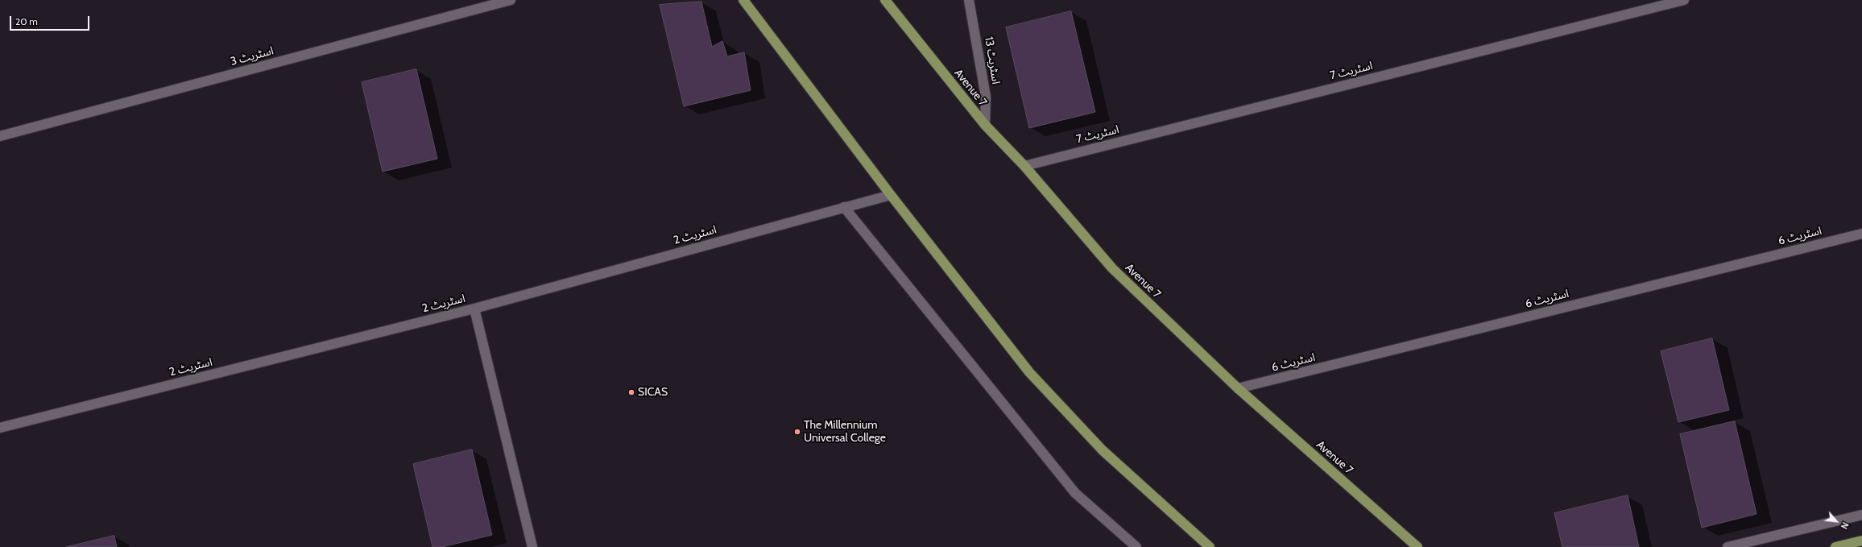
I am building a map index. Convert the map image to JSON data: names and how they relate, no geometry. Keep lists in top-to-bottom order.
{
  "streets": {
    "main road": ["Avenue 7"],
    "street": [
      "اسٹریٹ 3",
      "اسٹریٹ 13",
      "اسٹریٹ 7",
      "اسٹریٹ 2",
      "اسٹریٹ 6"
    ]
  },
  "crossings": [
    ["اسٹریٹ 13", "Avenue 7"],
    ["اسٹریٹ 7", "Avenue 7"],
    ["Avenue 7", "اسٹریٹ 6"]
  ],
  "places": ["SICAS", "The Millennium Universal College"],
  "scale_bar": "20 m",
  "north": "bottom right"
}
